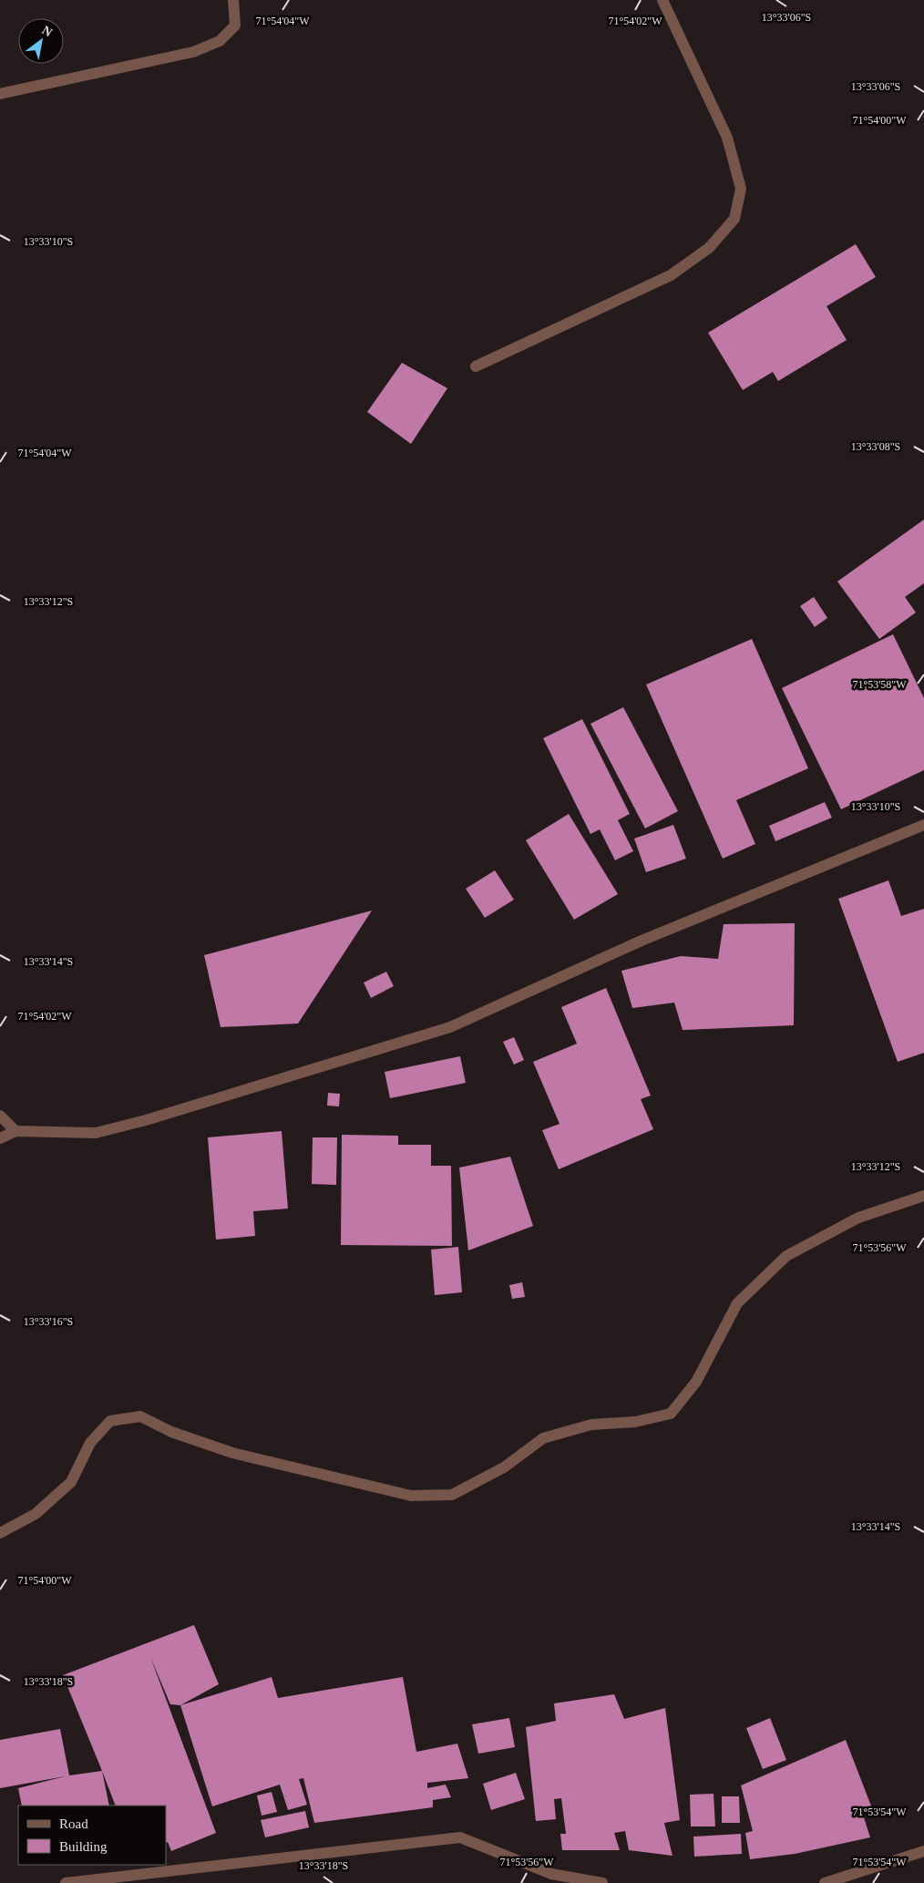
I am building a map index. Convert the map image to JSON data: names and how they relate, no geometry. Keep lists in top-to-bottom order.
{
  "legend": ["Road", "Building"],
  "north": "top right",
  "coordinates": [
    "13°33'06\"S",
    "71°54'04\"W",
    "71°54'02\"W",
    "71°54'00\"W",
    "13°33'10\"S",
    "13°33'08\"S",
    "13°33'12\"S",
    "71°53'58\"W",
    "13°33'14\"S",
    "71°53'56\"W",
    "13°33'16\"S",
    "13°33'18\"S",
    "71°53'54\"W"
  ]
}
